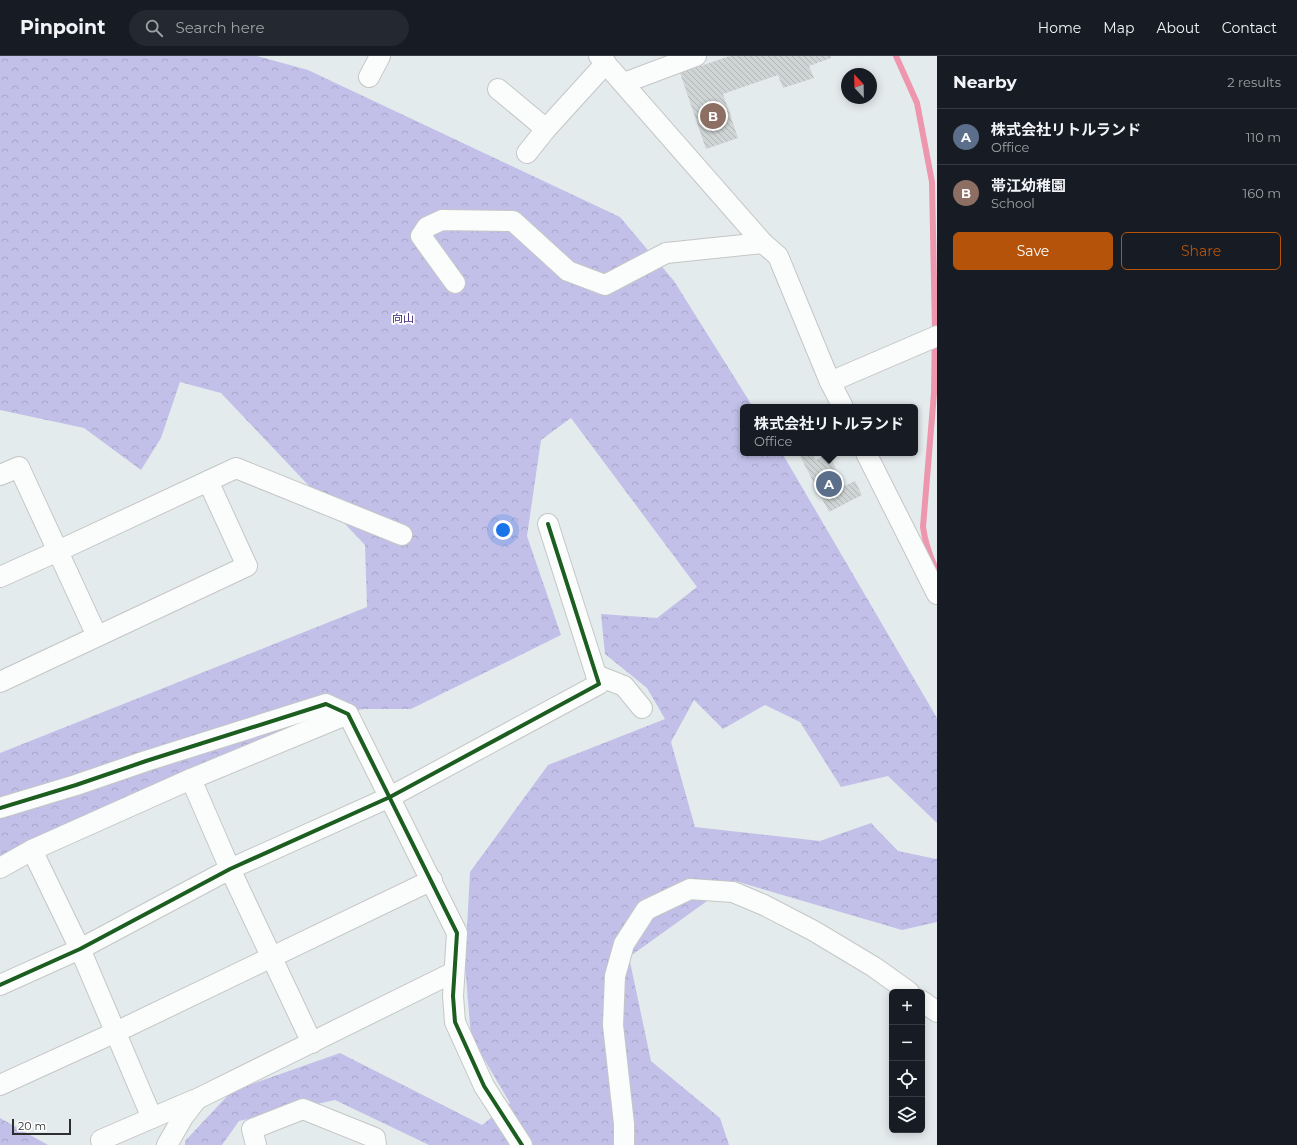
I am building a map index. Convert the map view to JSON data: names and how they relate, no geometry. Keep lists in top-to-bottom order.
{
  "parks": ["向山"],
  "scale_bar": "20 m",
  "north": "top",
  "page": {
    "header": "Pinpoint",
    "search": "Search here",
    "nav": [
      "Home",
      "Map",
      "About",
      "Contact"
    ],
    "heading": ["Nearby", "2 results"],
    "pins": ["B", "A"],
    "list": [
      {
        "mark": "A",
        "name": "株式会社リトルランド",
        "note": "Office",
        "value": "110 m"
      },
      {
        "mark": "B",
        "name": "帯江幼稚園",
        "note": "School",
        "value": "160 m"
      }
    ],
    "buttons": ["Save", "Share"],
    "popup": ["株式会社リトルランド", "Office"],
    "map_buttons": ["+", "−"],
    "scale": "20 m"
  }
}
